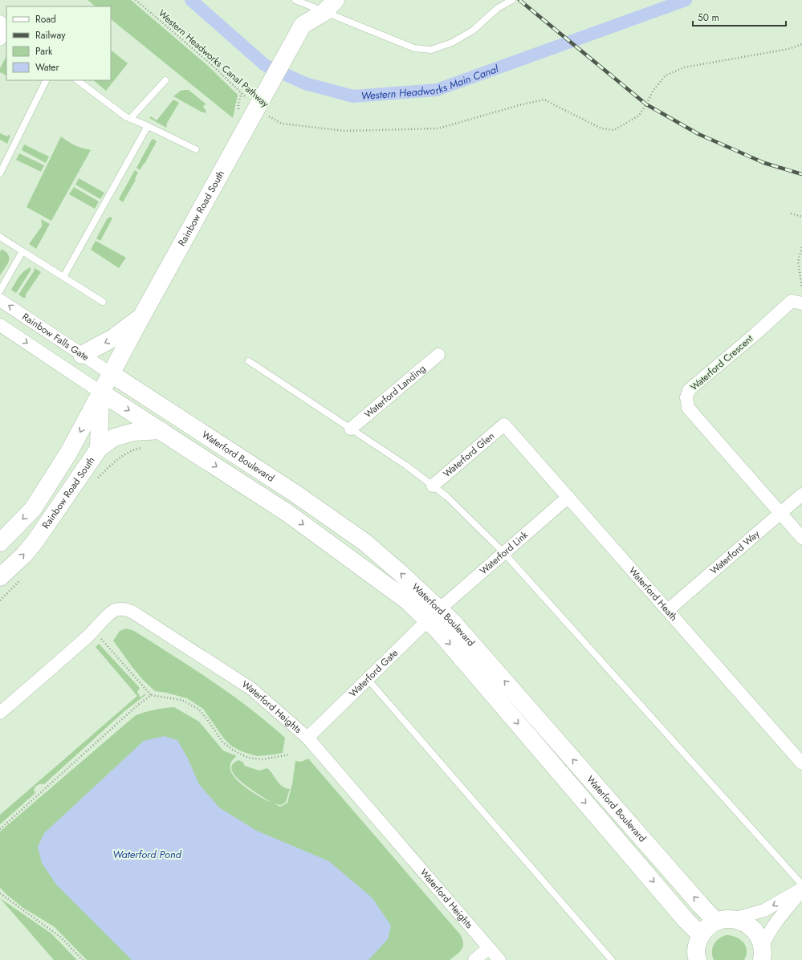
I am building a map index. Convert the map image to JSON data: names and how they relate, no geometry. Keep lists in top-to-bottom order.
{
  "streets": {
    "street": [
      "Rainbow Road South",
      "Rainbow Falls Gate",
      "Waterford Crescent",
      "Waterford Landing",
      "Waterford Glen",
      "Waterford Boulevard",
      "Waterford Link",
      "Waterford Way",
      "Waterford Heath",
      "Waterford Gate",
      "Waterford Heights"
    ],
    "path": ["Western Headworks Canal Pathway"]
  },
  "crossings": [
    ["Western Headworks Canal Pathway", "Rainbow Road South"],
    ["Rainbow Road South", "Rainbow Falls Gate"],
    ["Rainbow Road South", "Waterford Boulevard"],
    ["Rainbow Falls Gate", "Waterford Boulevard"],
    ["Waterford Crescent", "Waterford Way"],
    ["Waterford Glen", "Waterford Heath"],
    ["Waterford Boulevard", "Waterford Link"],
    ["Waterford Boulevard", "Waterford Gate"],
    ["Waterford Link", "Waterford Heath"],
    ["Waterford Link", "Waterford Gate"],
    ["Waterford Way", "Waterford Heath"],
    ["Waterford Gate", "Waterford Heights"]
  ],
  "water": ["Western Headworks Main Canal", "Waterford Pond"],
  "legend": [
    "Road",
    "Railway",
    "Park",
    "Water"
  ],
  "scale_bar": "50 m"
}
